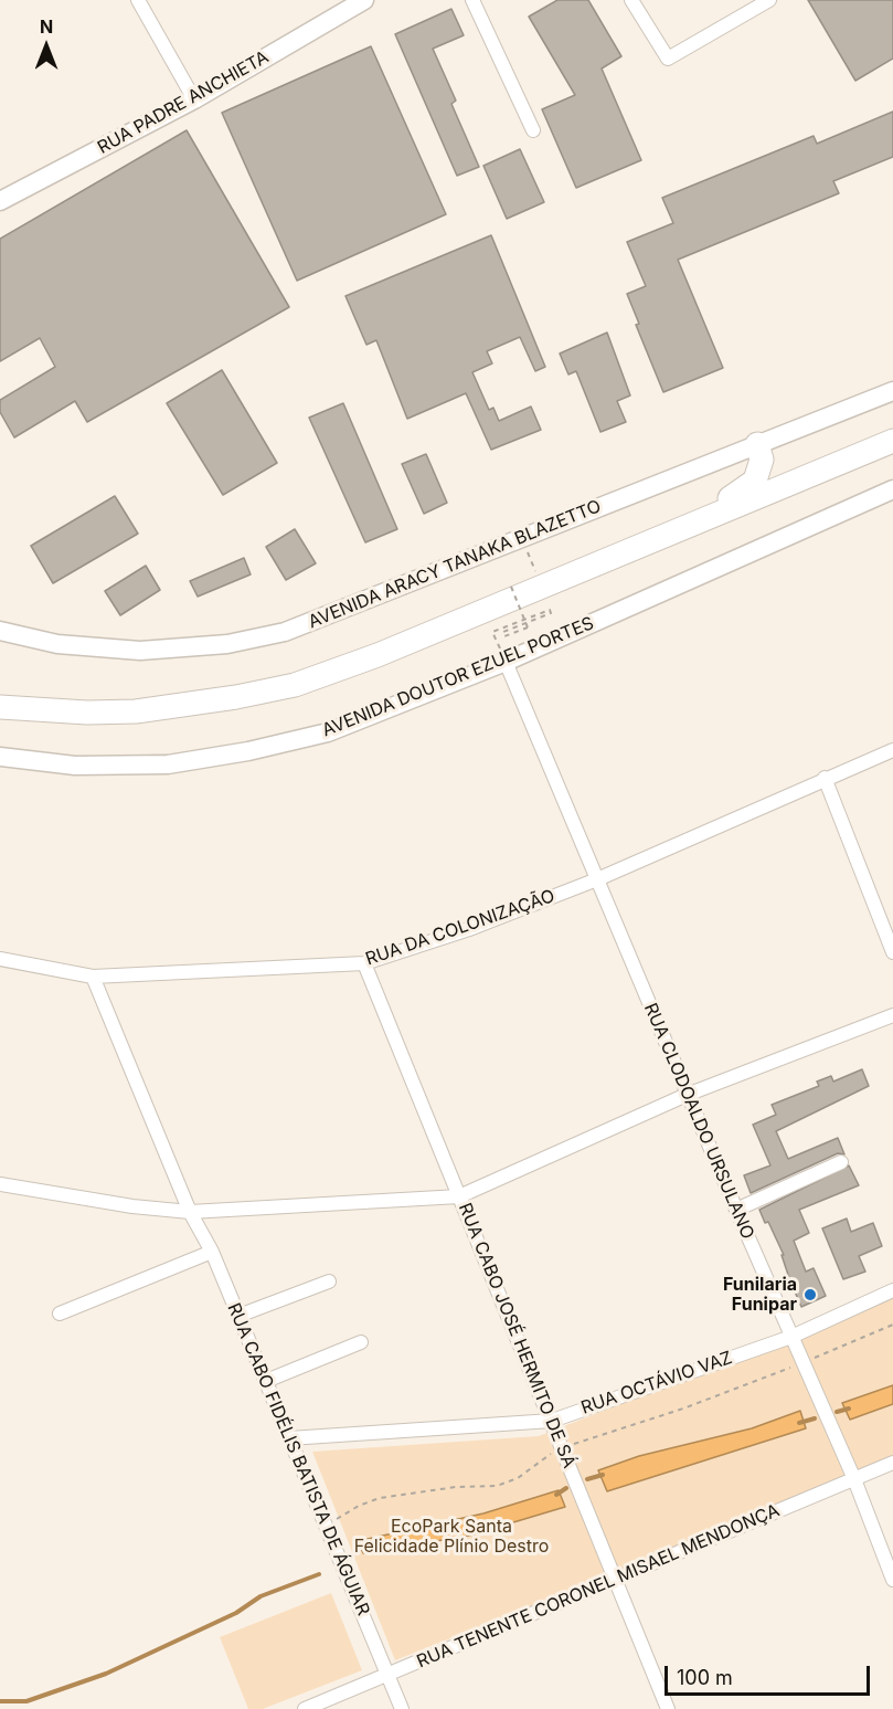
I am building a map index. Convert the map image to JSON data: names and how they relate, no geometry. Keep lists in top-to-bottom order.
{
  "streets": {
    "main road": ["RUA PADRE ANCHIETA", "AVENIDA ARACY TANAKA BLAZETTO", "AVENIDA DOUTOR EZUEL PORTES"],
    "street": [
      "RUA DA COLONIZAÇÃO",
      "RUA CLODOALDO URSULANO",
      "RUA CABO JOSÉ HERMITO DE SÁ",
      "RUA OCTÁVIO VAZ",
      "RUA CABO FIDÉLIS BATISTA DE ÁGUIAR",
      "RUA TENENTE CORONEL MISAEL MENDONÇA"
    ]
  },
  "crossings": [
    ["AVENIDA DOUTOR EZUEL PORTES", "RUA CLODOALDO URSULANO"],
    ["RUA DA COLONIZAÇÃO", "RUA CLODOALDO URSULANO"],
    ["RUA DA COLONIZAÇÃO", "RUA CABO JOSÉ HERMITO DE SÁ"],
    ["RUA DA COLONIZAÇÃO", "RUA CABO FIDÉLIS BATISTA DE ÁGUIAR"],
    ["RUA CLODOALDO URSULANO", "RUA OCTÁVIO VAZ"],
    ["RUA CLODOALDO URSULANO", "RUA TENENTE CORONEL MISAEL MENDONÇA"],
    ["RUA CABO JOSÉ HERMITO DE SÁ", "RUA OCTÁVIO VAZ"],
    ["RUA CABO JOSÉ HERMITO DE SÁ", "RUA TENENTE CORONEL MISAEL MENDONÇA"],
    ["RUA OCTÁVIO VAZ", "RUA CABO FIDÉLIS BATISTA DE ÁGUIAR"],
    ["RUA CABO FIDÉLIS BATISTA DE ÁGUIAR", "RUA TENENTE CORONEL MISAEL MENDONÇA"]
  ],
  "parks": ["EcoPark Santa Felicidade Plínio Destro"],
  "places": ["Funilaria Funipar"],
  "scale_bar": "100 m",
  "north": "top"
}
